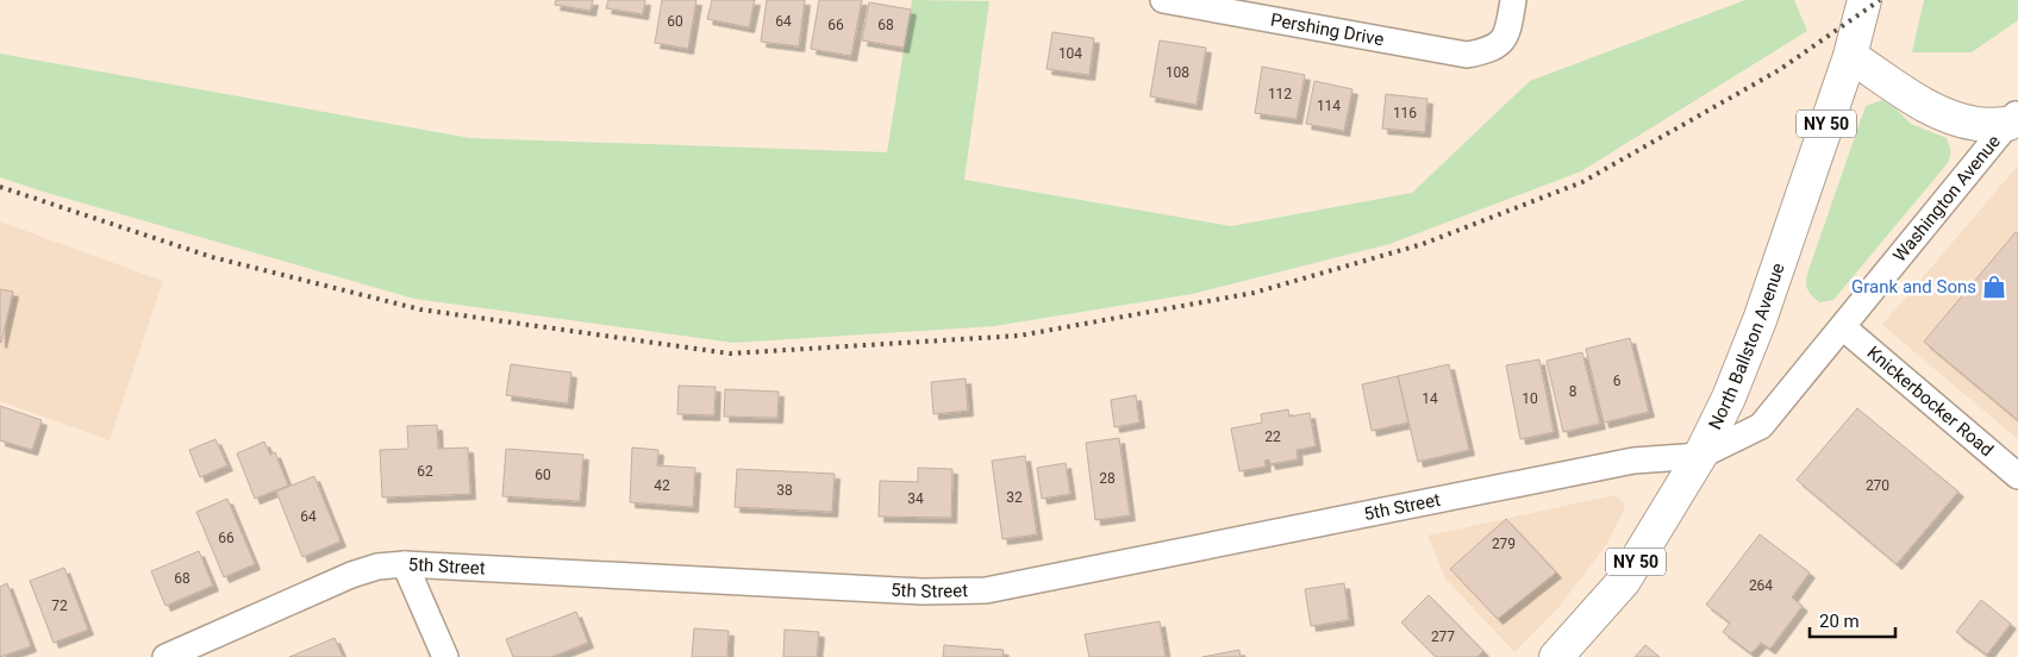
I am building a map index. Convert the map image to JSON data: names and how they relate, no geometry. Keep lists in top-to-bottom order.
{
  "streets": {
    "main road": ["NY 50", "North Ballston Avenue"],
    "street": [
      "Pershing Drive",
      "Washington Avenue",
      "Knickerbocker Road",
      "5th Street"
    ]
  },
  "crossings": [
    ["Washington Avenue", "North Ballston Avenue"],
    ["Washington Avenue", "Knickerbocker Road"],
    ["Washington Avenue", "5th Street"],
    ["North Ballston Avenue", "5th Street"]
  ],
  "places": {
    "shop": ["Grank and Sons"]
  },
  "house_numbers": [
    "60",
    "64",
    "66",
    "68",
    "104",
    "108",
    "112",
    "114",
    "116",
    "6",
    "8",
    "14",
    "10",
    "22",
    "62",
    "60",
    "28",
    "42",
    "270",
    "38",
    "32",
    "34",
    "64",
    "66",
    "279",
    "68",
    "264",
    "72",
    "277"
  ],
  "scale_bar": "20 m"
}
